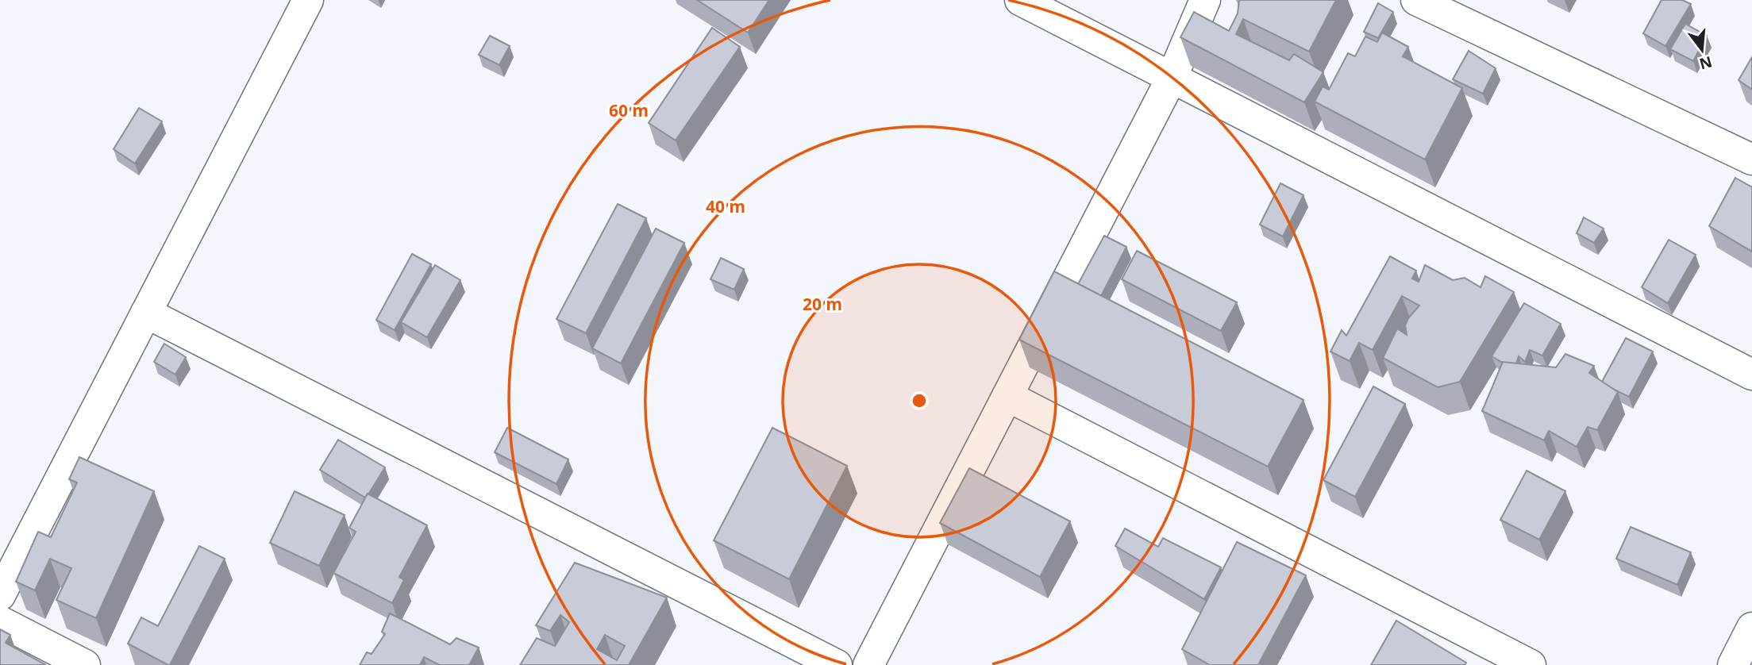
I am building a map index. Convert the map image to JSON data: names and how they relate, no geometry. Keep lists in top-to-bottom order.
{
  "north": "bottom",
  "rings": ["60 m", "40 m", "20 m"]
}
